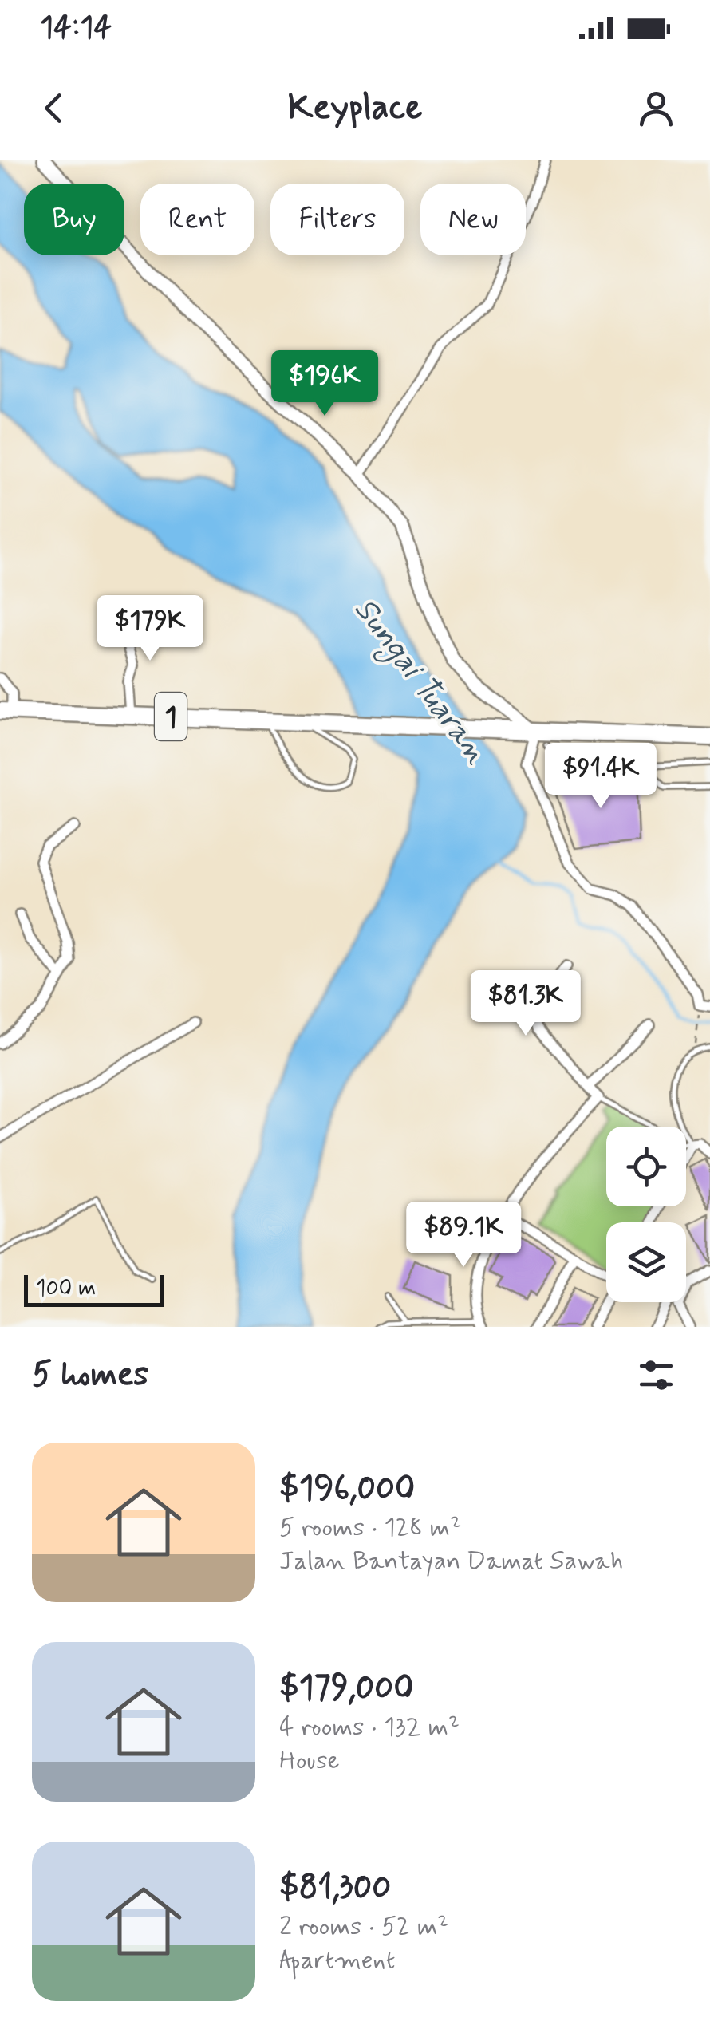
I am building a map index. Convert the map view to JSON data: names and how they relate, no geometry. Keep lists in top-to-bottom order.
{
  "streets": {
    "highway": ["1"]
  },
  "water": ["Sungai Tuaran"],
  "scale_bar": "100 m",
  "page": {
    "status": "14:14",
    "header": "Keyplace",
    "chip": [
      "Buy",
      "Rent",
      "Filters",
      "New"
    ],
    "price": [
      "$196K",
      "$179K",
      "$91.4K",
      "$81.3K",
      "$89.1K"
    ],
    "scale": "100 m",
    "heading": "5 homes",
    "list": [
      {
        "name": "$196,000",
        "note": "5 rooms · 128 m² · Jalan Bantayan Damat Sawah"
      },
      {
        "name": "$179,000",
        "note": "4 rooms · 132 m² · House"
      },
      {
        "name": "$81,300",
        "note": "2 rooms · 52 m² · Apartment"
      }
    ]
  }
}
